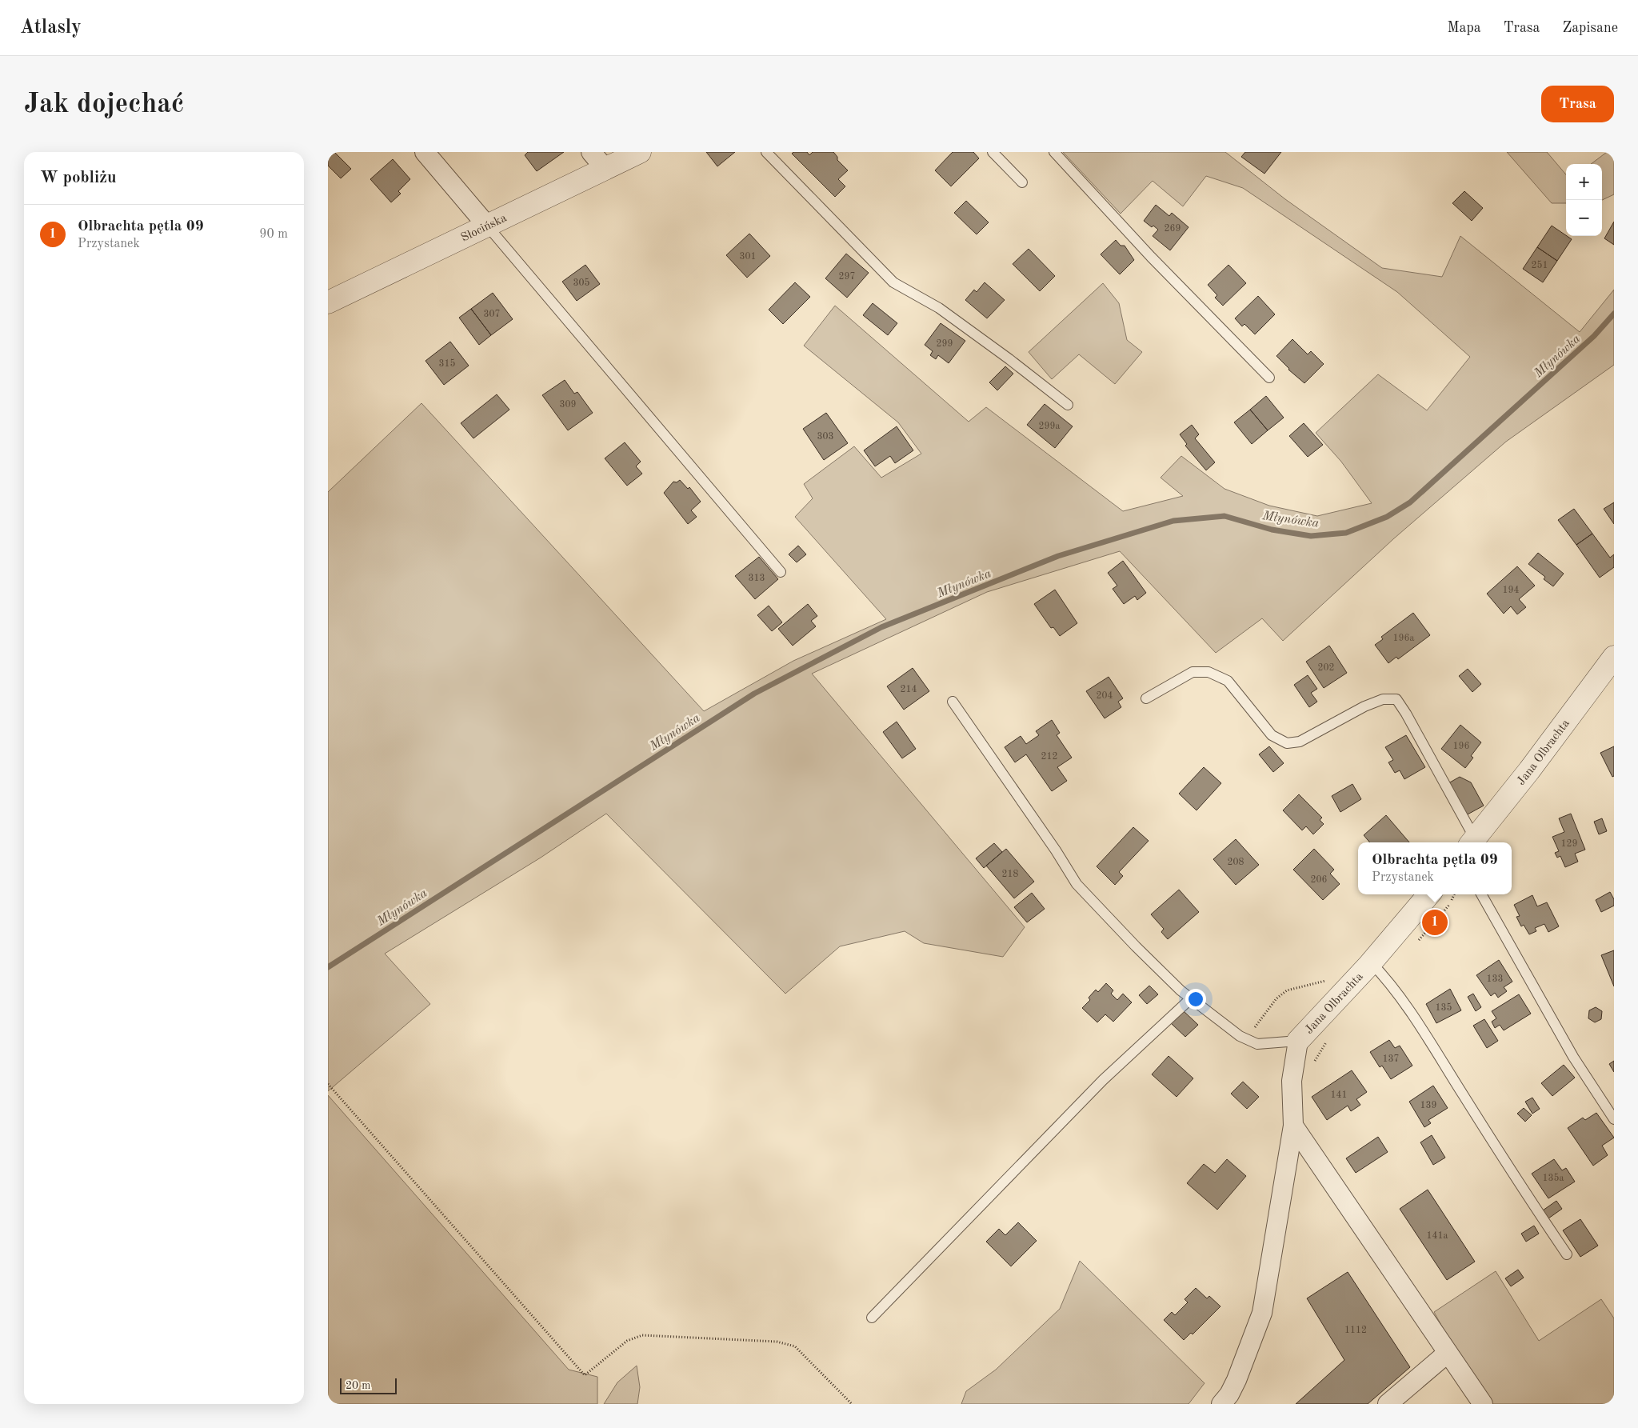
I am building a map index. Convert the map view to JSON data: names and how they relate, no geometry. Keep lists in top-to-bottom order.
{
  "streets": {
    "street": ["Słocińska", "Jana Olbrachta"]
  },
  "water": ["Młynówka"],
  "house_numbers": [
    "269",
    "301",
    "251",
    "297",
    "305",
    "307",
    "299",
    "315",
    "309",
    "299a",
    "303",
    "313",
    "194",
    "196a",
    "202",
    "214",
    "204",
    "196",
    "212",
    "129",
    "208",
    "218",
    "206",
    "133",
    "135",
    "137",
    "141",
    "139",
    "135a",
    "141a",
    "1112"
  ],
  "scale_bar": "20 m",
  "page": {
    "header": "Atlasly",
    "nav": ["Mapa", "Trasa", "Zapisane"],
    "buttons": "Trasa",
    "title": "Jak dojechać",
    "heading": "W pobliżu",
    "map_buttons": ["+", "−"],
    "list": [
      {
        "mark": "1",
        "name": "Olbrachta pętla 09",
        "note": "Przystanek",
        "value": "90 m"
      }
    ],
    "popup": ["Olbrachta pętla 09", "Przystanek"],
    "pins": "1",
    "scale": "20 m"
  }
}
